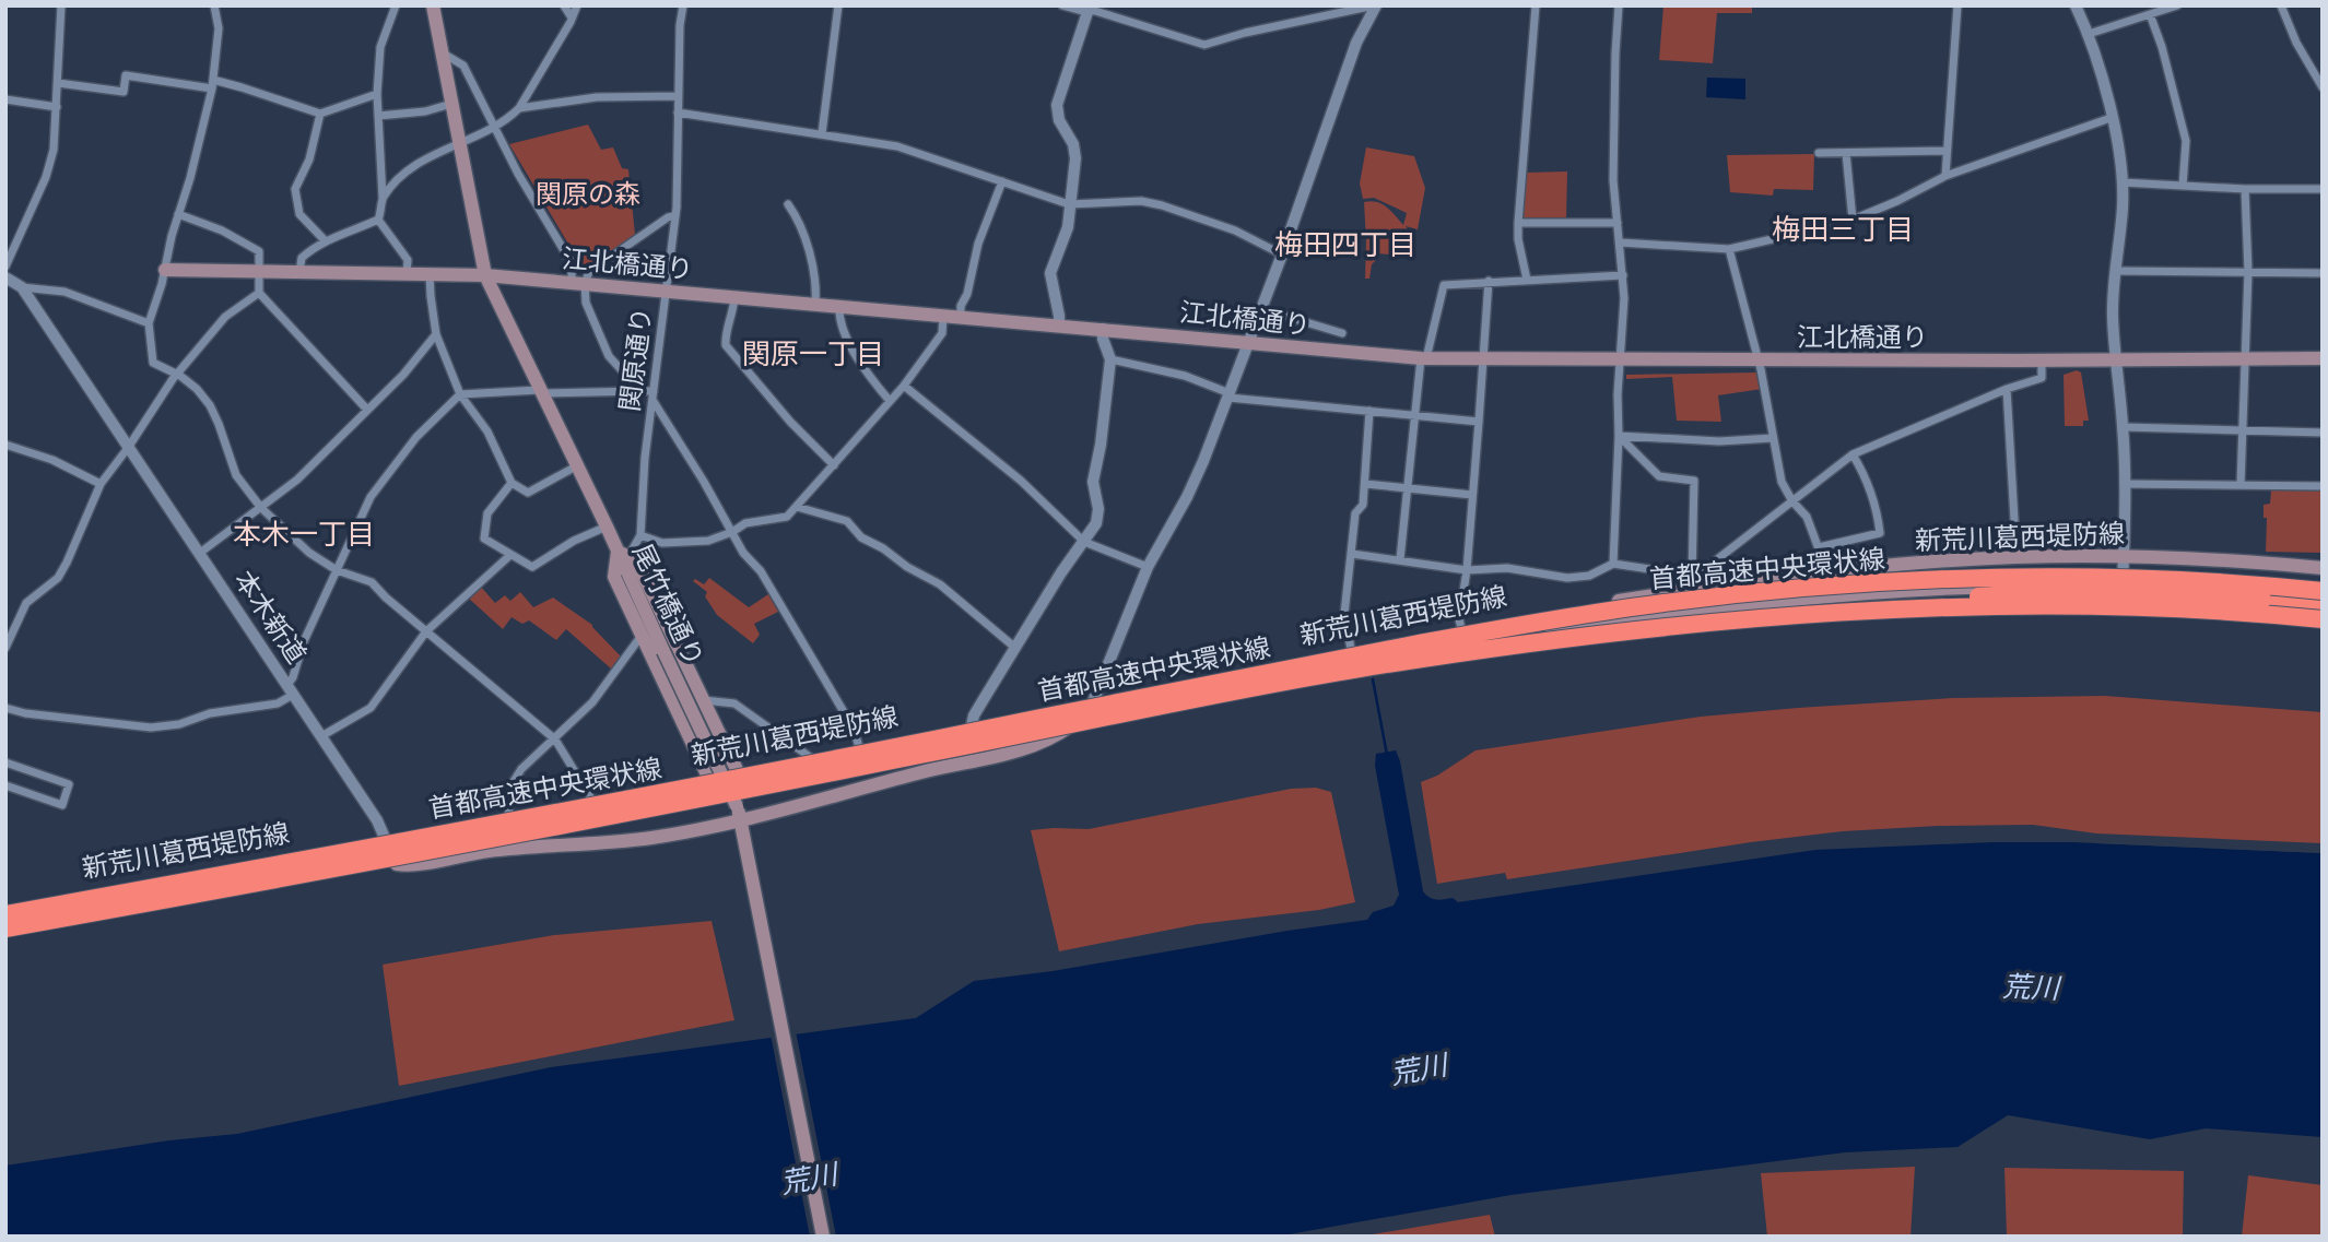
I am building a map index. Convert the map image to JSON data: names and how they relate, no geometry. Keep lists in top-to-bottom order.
{
  "streets": {
    "highway": ["首都高速中央環状線"],
    "main road": ["江北橋通り", "新荒川葛西堤防線", "尾竹橋通り"],
    "street": ["関原通り", "本木新道"]
  },
  "crossings": [
    ["江北橋通り", "関原通り"],
    ["江北橋通り", "尾竹橋通り"],
    ["新荒川葛西堤防線", "本木新道"]
  ],
  "districts": [
    "梅田三丁目",
    "梅田四丁目",
    "関原一丁目",
    "本木一丁目"
  ],
  "water": ["荒川"],
  "parks": ["関原の森"]
}
